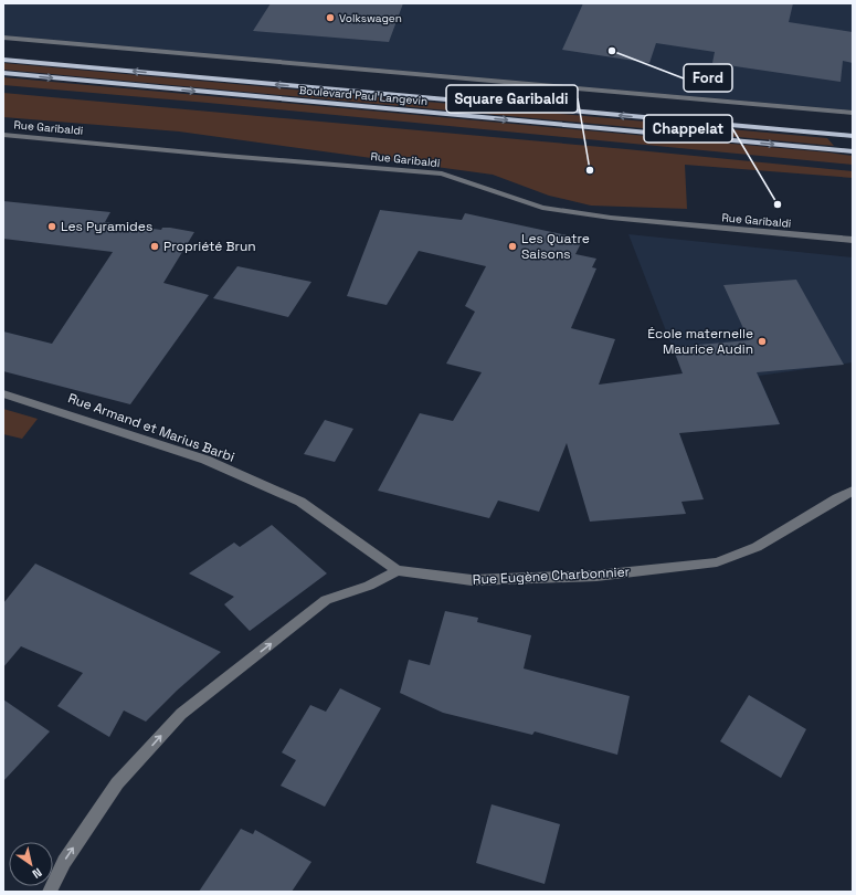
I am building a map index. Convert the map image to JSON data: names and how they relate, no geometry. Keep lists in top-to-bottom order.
{
  "streets": {
    "main road": ["Boulevard Paul Langevin"],
    "street": ["Rue Garibaldi", "Rue Armand et Marius Barbi", "Rue Eugène Charbonnier"]
  },
  "crossings": [
    ["Rue Armand et Marius Barbi", "Rue Eugène Charbonnier"]
  ],
  "places": [
    "Volkswagen",
    "Ford",
    "Square Garibaldi",
    "Chappelat",
    "Les Pyramides",
    "Propriété Brun",
    "Les Quatre Saisons",
    "École maternelle Maurice Audin"
  ],
  "north": "bottom right"
}
